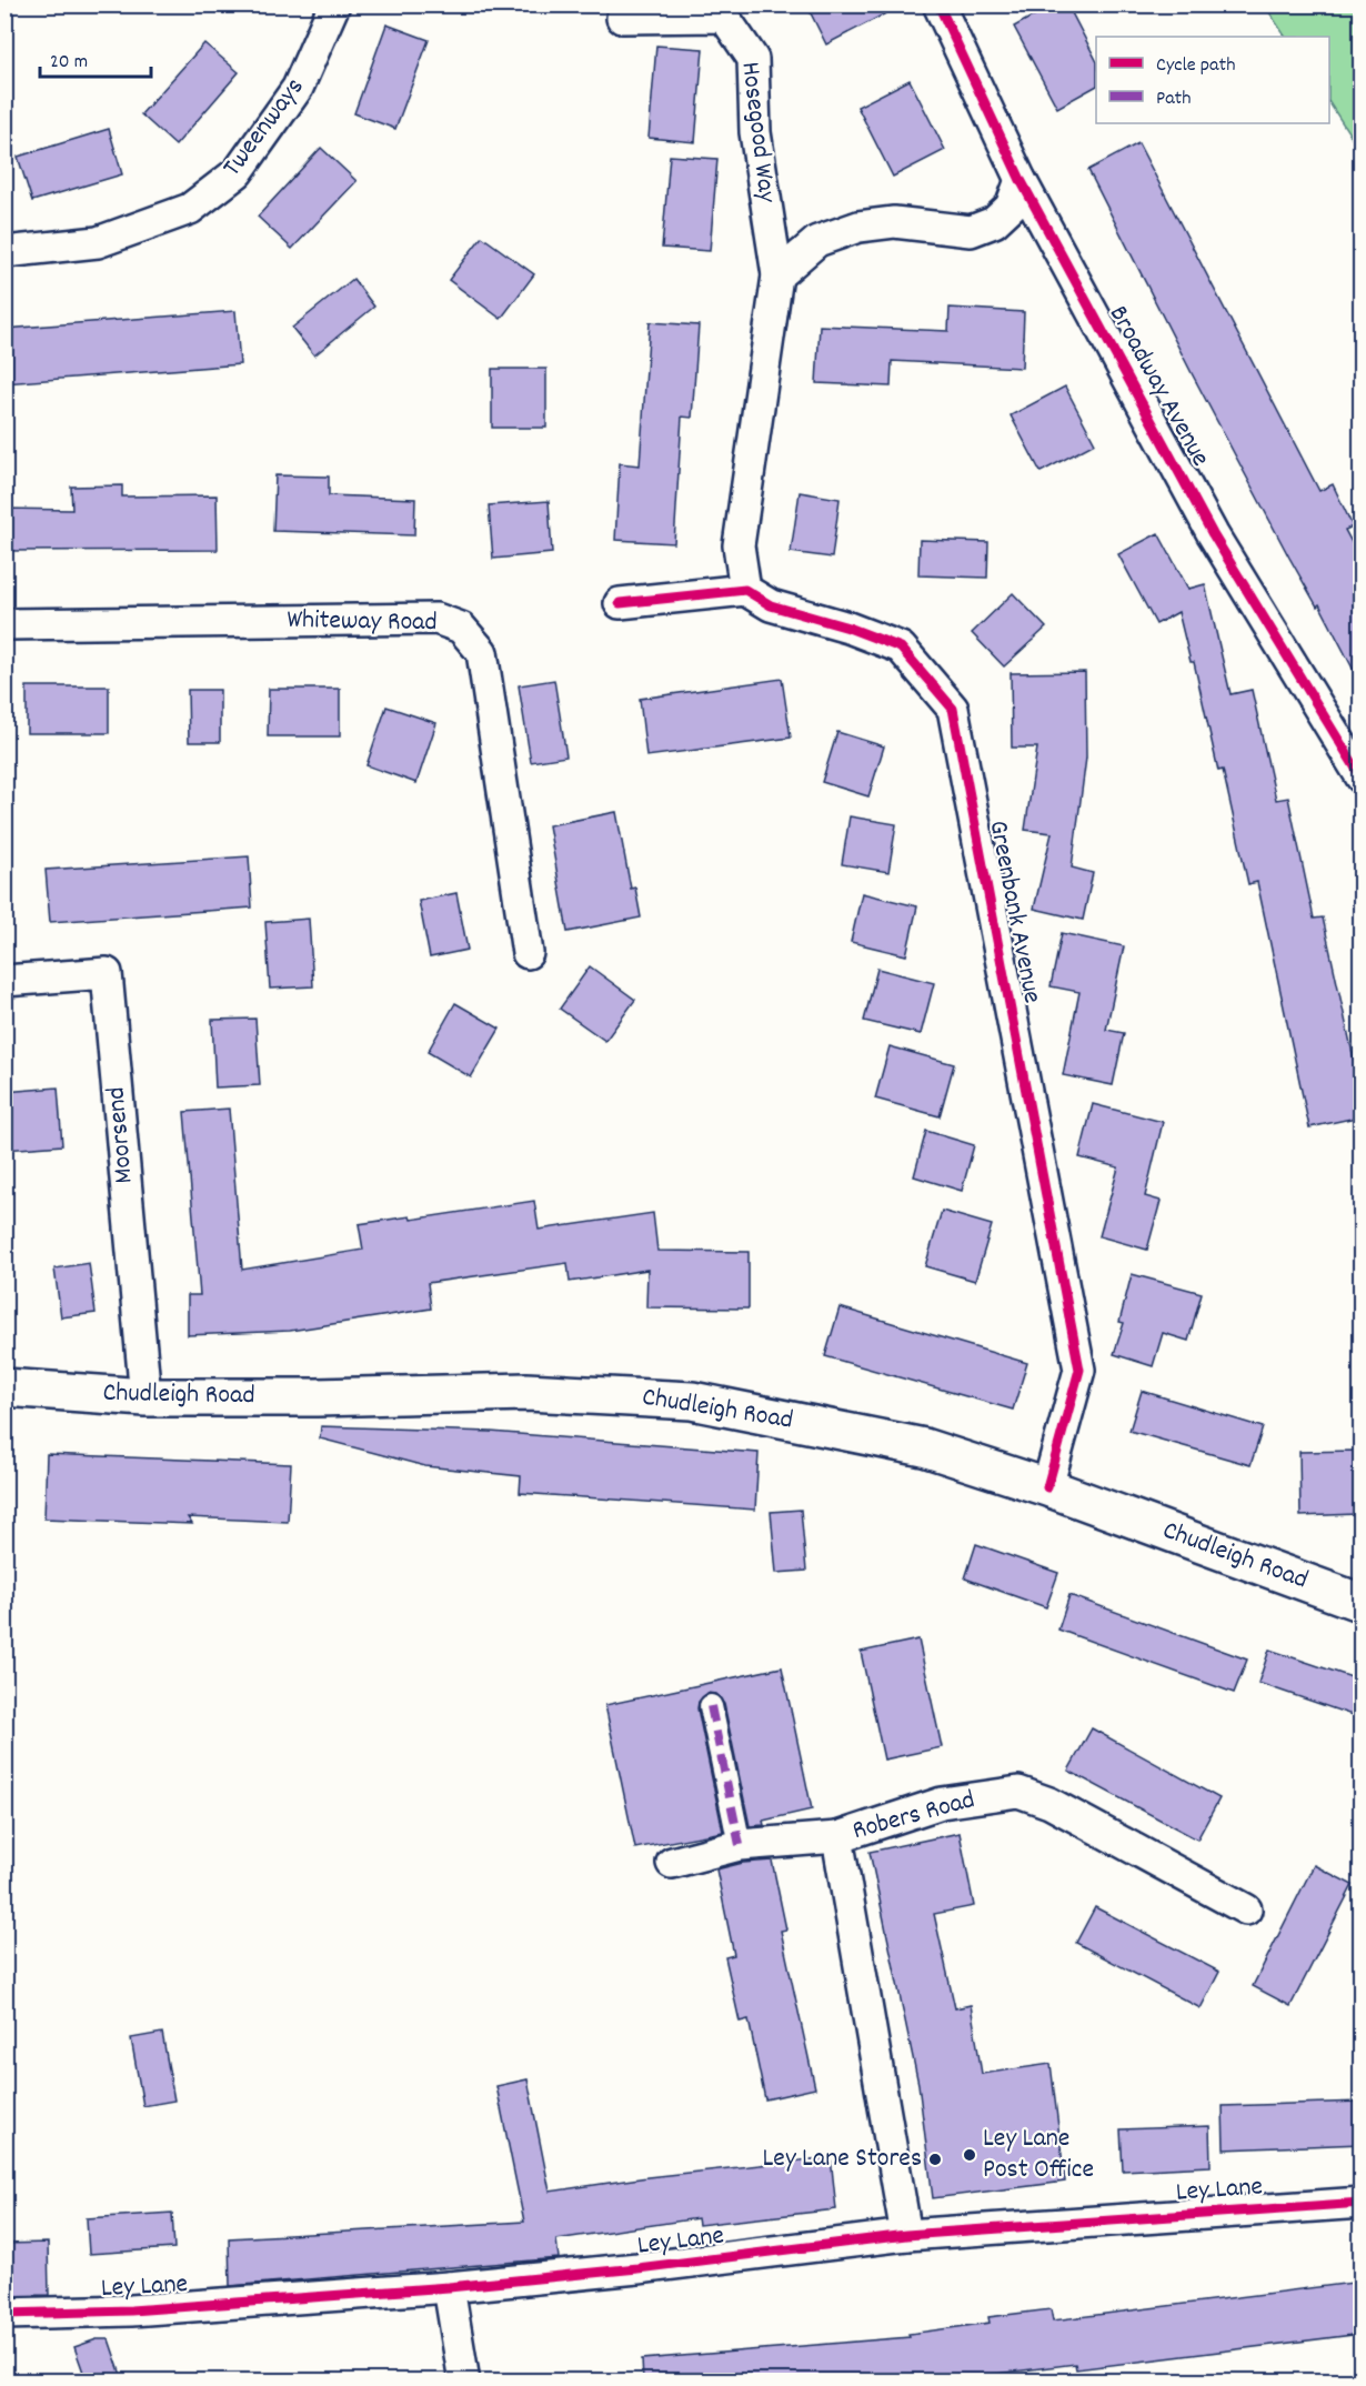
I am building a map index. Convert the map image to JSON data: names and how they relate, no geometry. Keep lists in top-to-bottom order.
{
  "streets": {
    "main road": ["Chudleigh Road"],
    "street": [
      "Tweenways",
      "Hosegood Way",
      "Broadway Avenue",
      "Whiteway Road",
      "Greenbank Avenue",
      "Moorsend",
      "Robers Road",
      "Ley Lane"
    ]
  },
  "crossings": [
    ["Hosegood Way", "Greenbank Avenue"],
    ["Greenbank Avenue", "Chudleigh Road"],
    ["Moorsend", "Chudleigh Road"],
    ["Robers Road", "Ley Lane"]
  ],
  "places": ["Ley Lane Post Office", "Ley Lane Stores"],
  "legend": ["Cycle path", "Path"],
  "scale_bar": "20 m"
}
